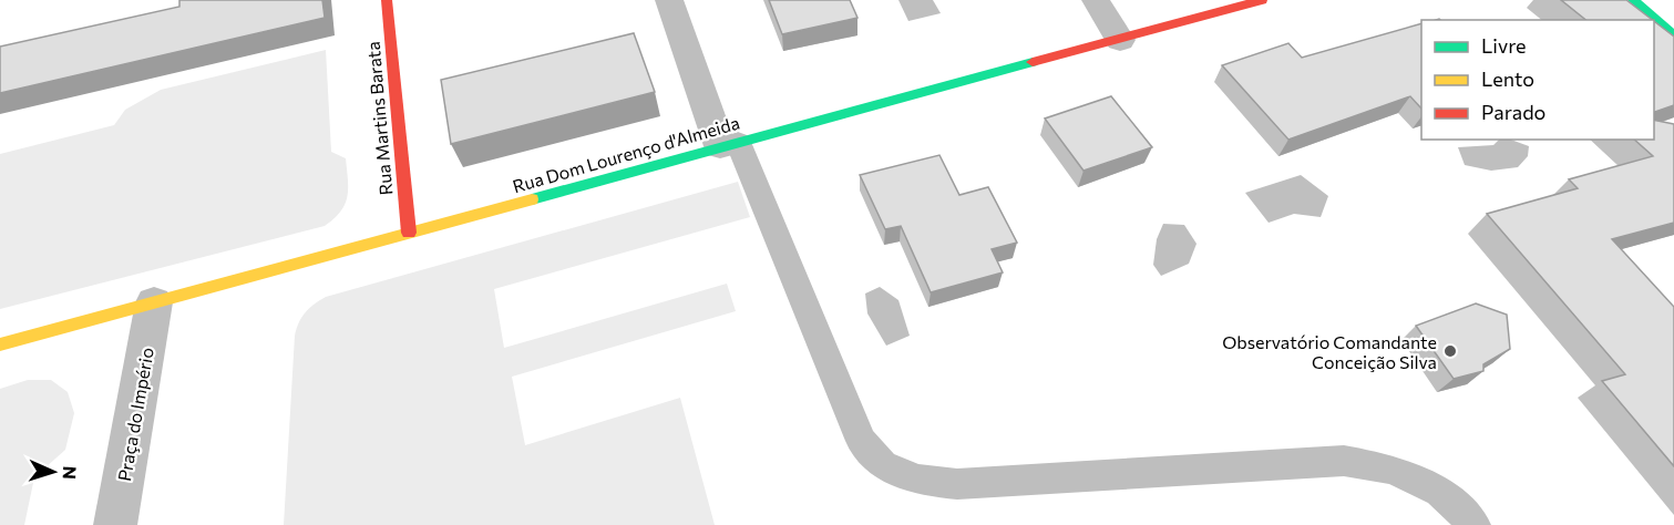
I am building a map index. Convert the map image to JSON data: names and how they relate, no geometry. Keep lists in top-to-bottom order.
{
  "streets": {
    "street": ["Rua Martins Barata", "Rua Dom Lourenço d'Almeida", "Praça do Império"]
  },
  "crossings": [
    ["Rua Martins Barata", "Rua Dom Lourenço d'Almeida"],
    ["Rua Dom Lourenço d'Almeida", "Praça do Império"]
  ],
  "places": ["Observatório Comandante Conceição Silva"],
  "legend": ["Livre", "Lento", "Parado"],
  "north": "right"
}
